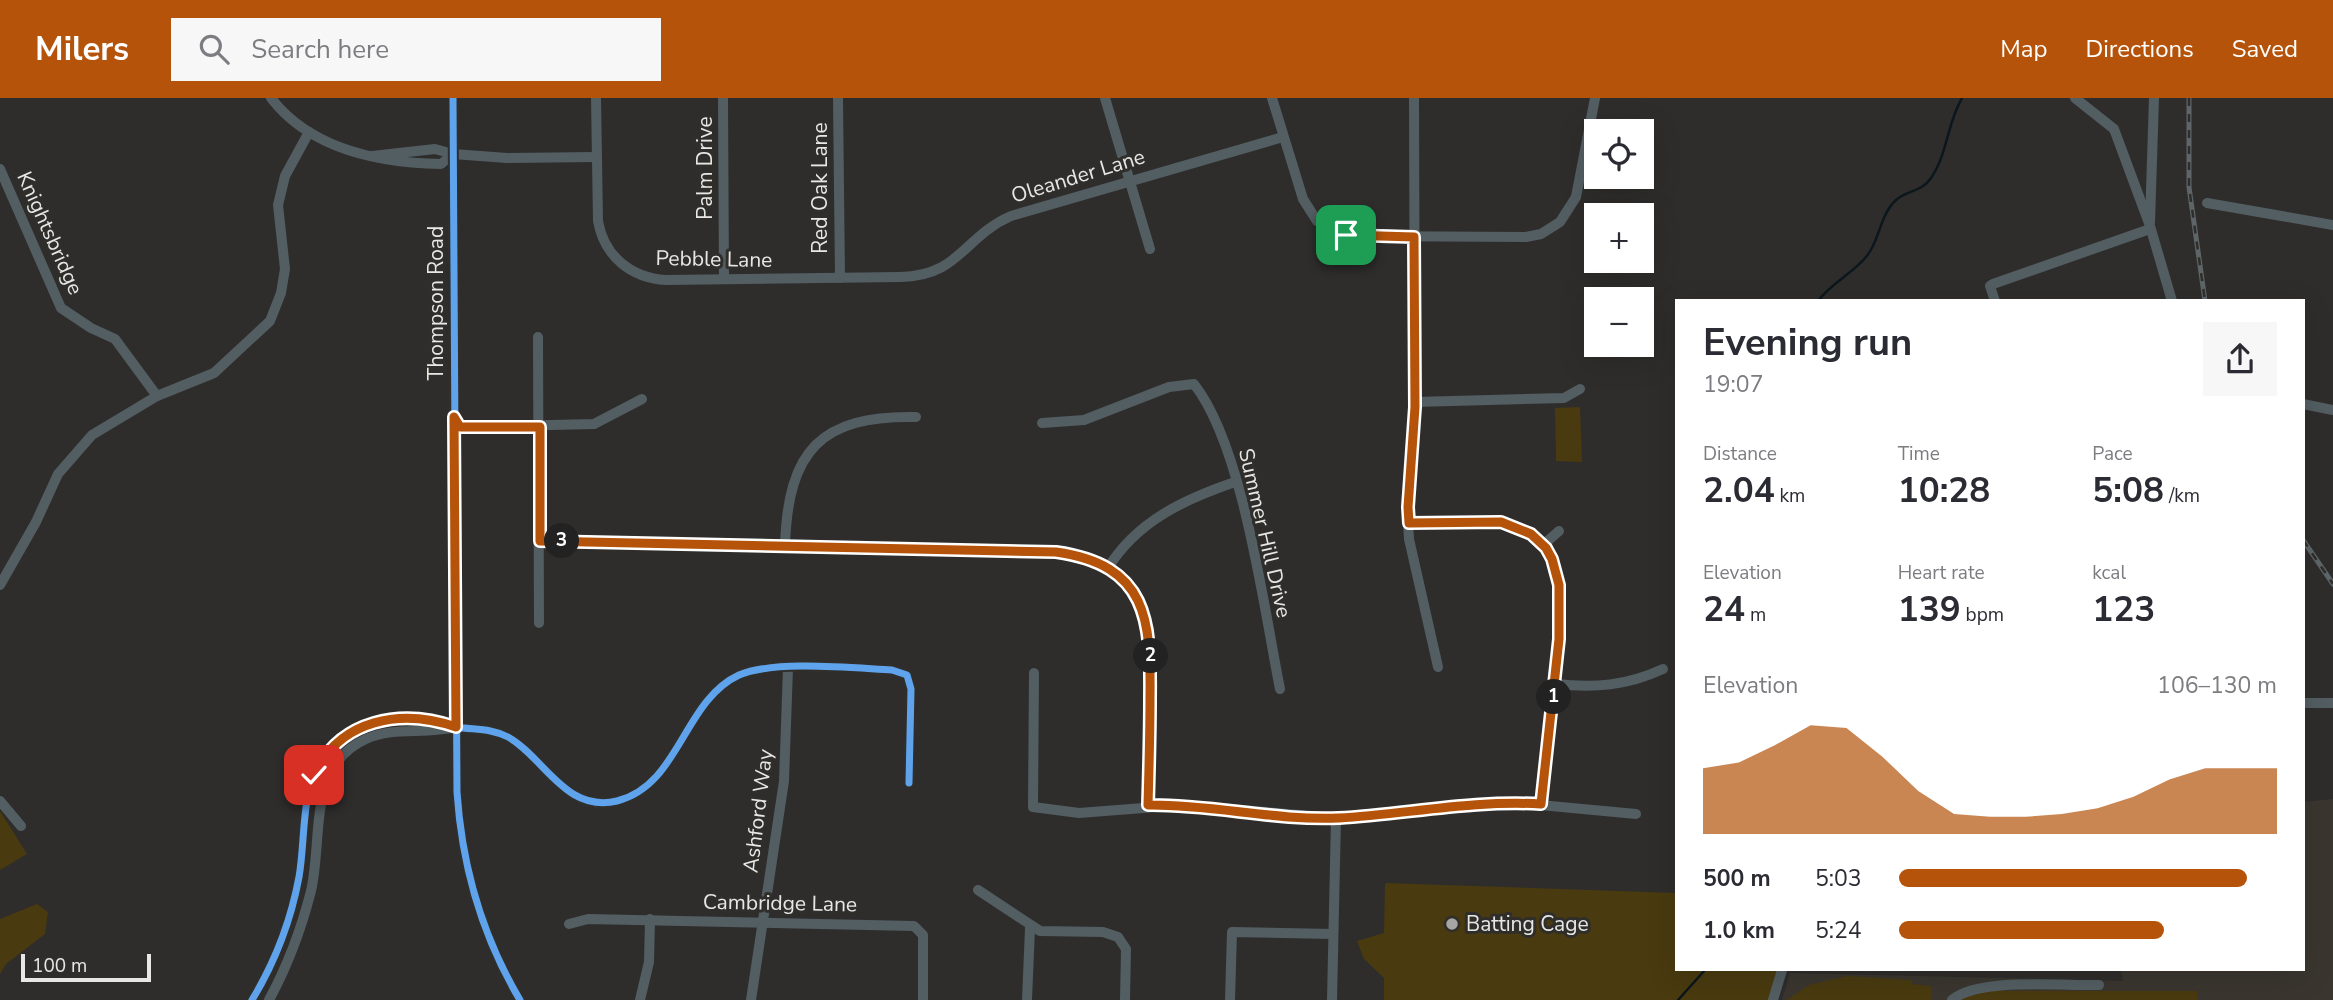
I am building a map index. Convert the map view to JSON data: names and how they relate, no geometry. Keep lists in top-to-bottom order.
{
  "streets": {
    "street": [
      "Palm Drive",
      "Oleander Lane",
      "Red Oak Lane",
      "Knightsbridge",
      "Pebble Lane",
      "Thompson Road",
      "Summer Hill Drive",
      "Ashford Way",
      "Cambridge Lane"
    ]
  },
  "crossings": [
    ["Palm Drive", "Pebble Lane"],
    ["Oleander Lane", "Pebble Lane"],
    ["Red Oak Lane", "Pebble Lane"],
    ["Ashford Way", "Cambridge Lane"]
  ],
  "places": ["Batting Cage"],
  "scale_bar": "100 m",
  "page": {
    "header": "Milers",
    "search": "Search here",
    "nav": ["Map", "Directions", "Saved"],
    "map_buttons": ["+", "−"],
    "heading": ["Evening run", "19:07"],
    "stats": [
      ["Distance", "2.04 km"],
      ["Time", "10:28"],
      ["Pace", "5:08 /km"],
      ["Elevation", "24 m"],
      ["Heart rate", "139 bpm"],
      ["kcal", "123"]
    ],
    "pins": ["3", "2", "1"],
    "chart": ["Elevation", "106–130 m"],
    "list": [
      {
        "name": "500 m",
        "note": "5:03"
      },
      {
        "name": "1.0 km",
        "note": "5:24"
      }
    ],
    "scale": "100 m"
  }
}
